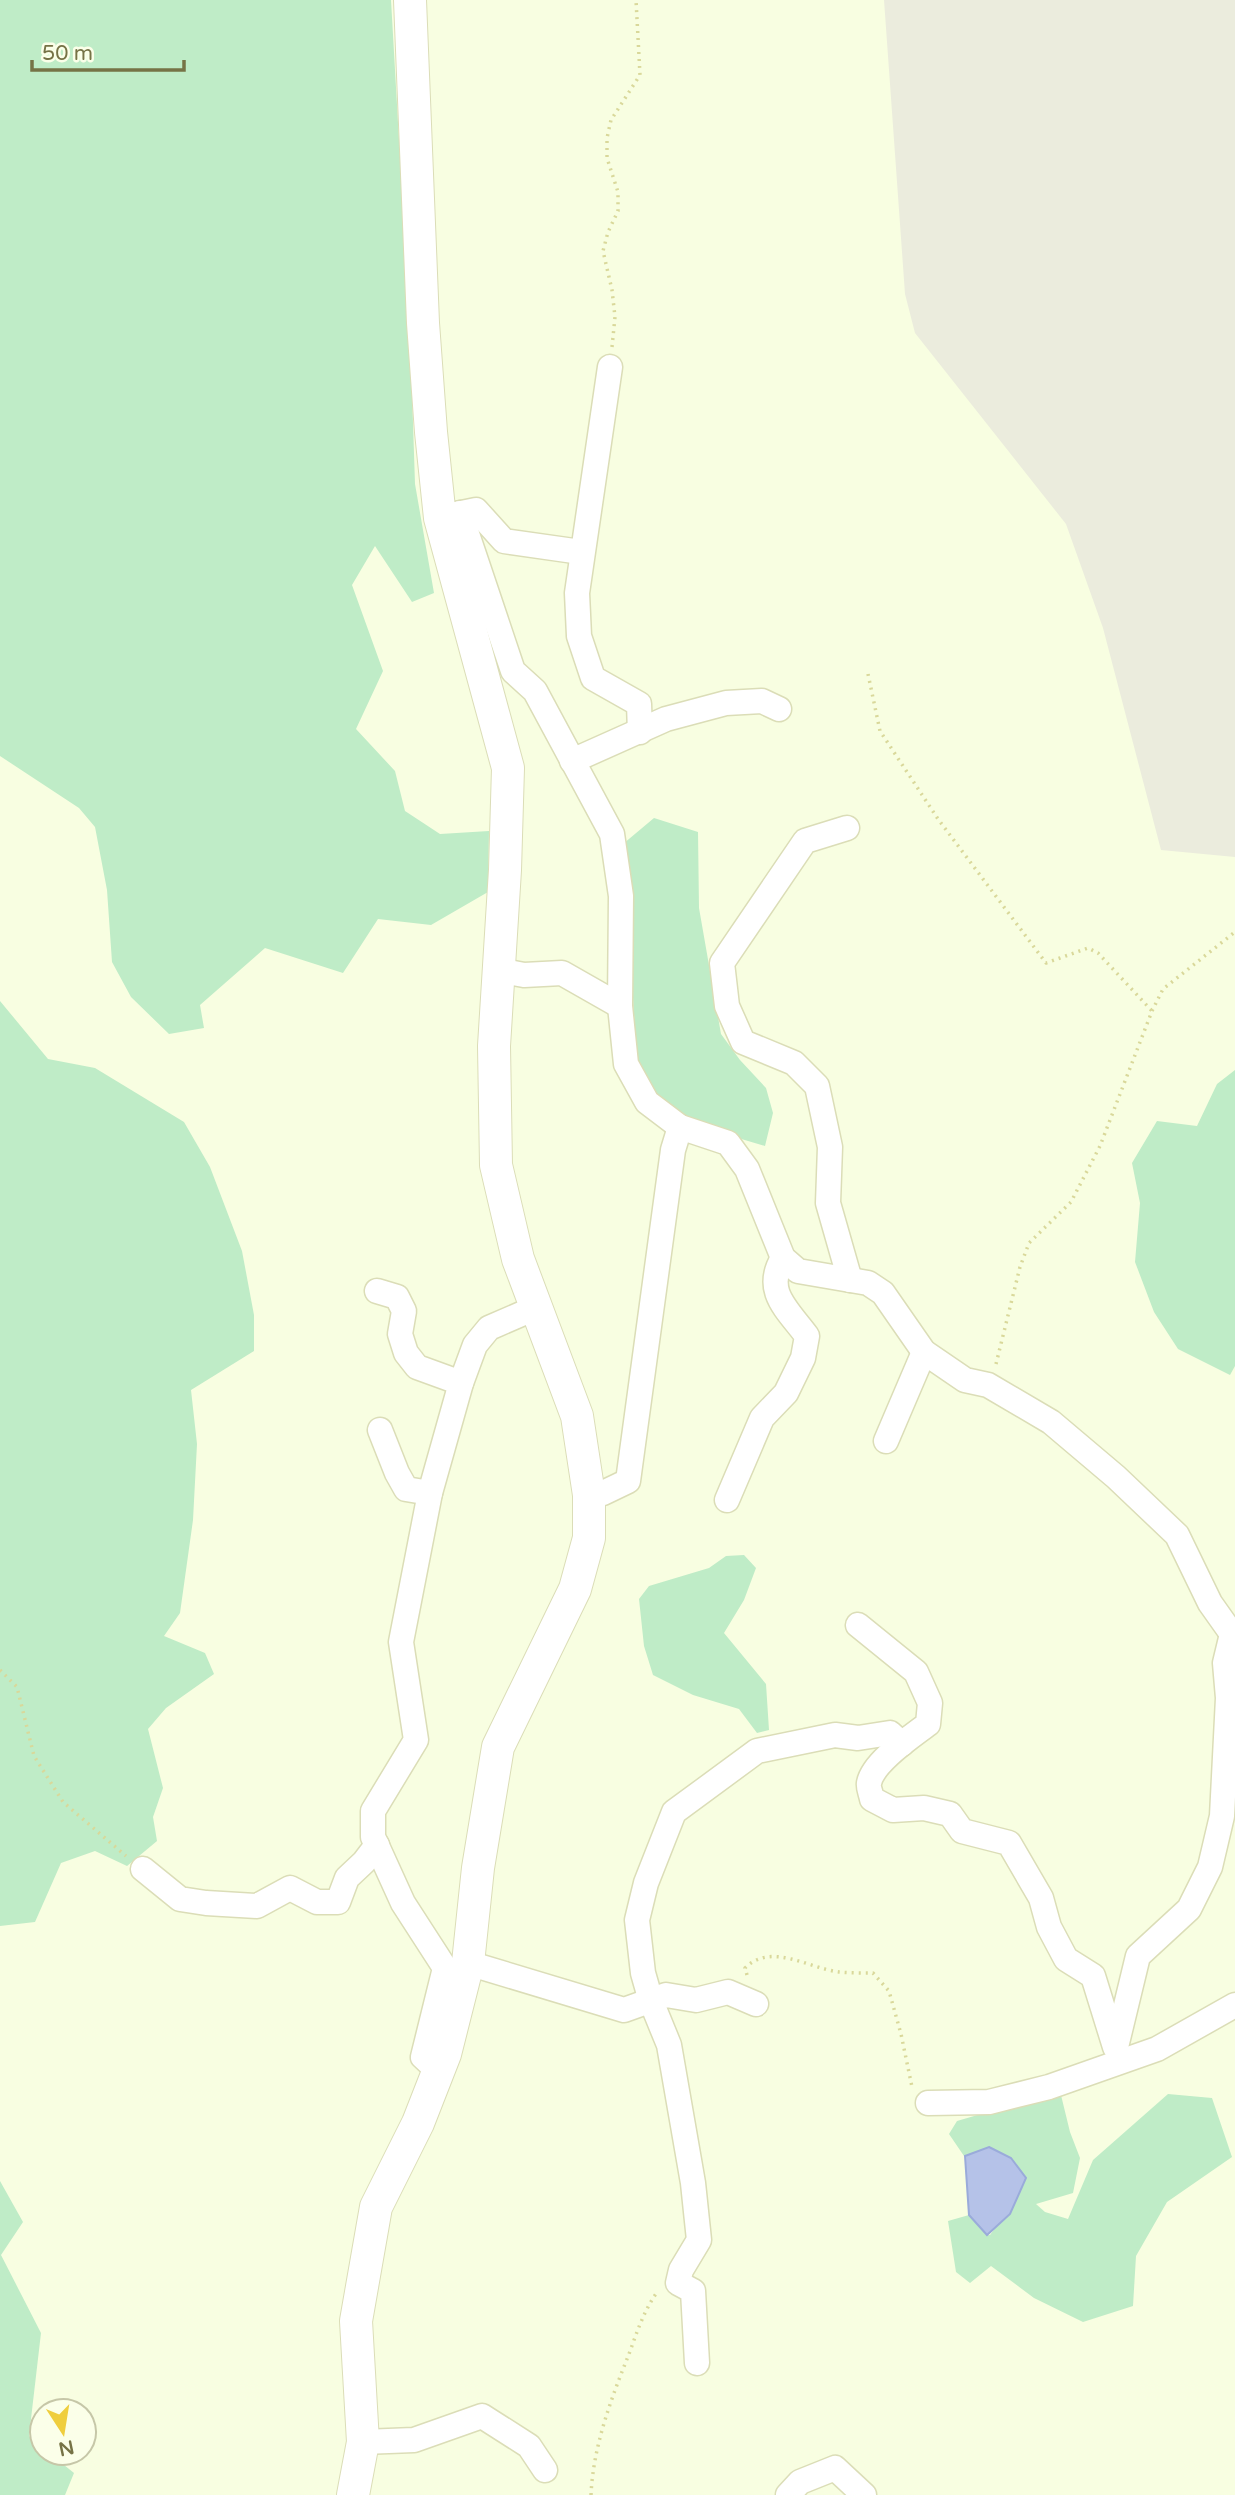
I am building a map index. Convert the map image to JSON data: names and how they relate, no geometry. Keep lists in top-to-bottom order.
{
  "scale_bar": "50 m",
  "north": "bottom"
}
